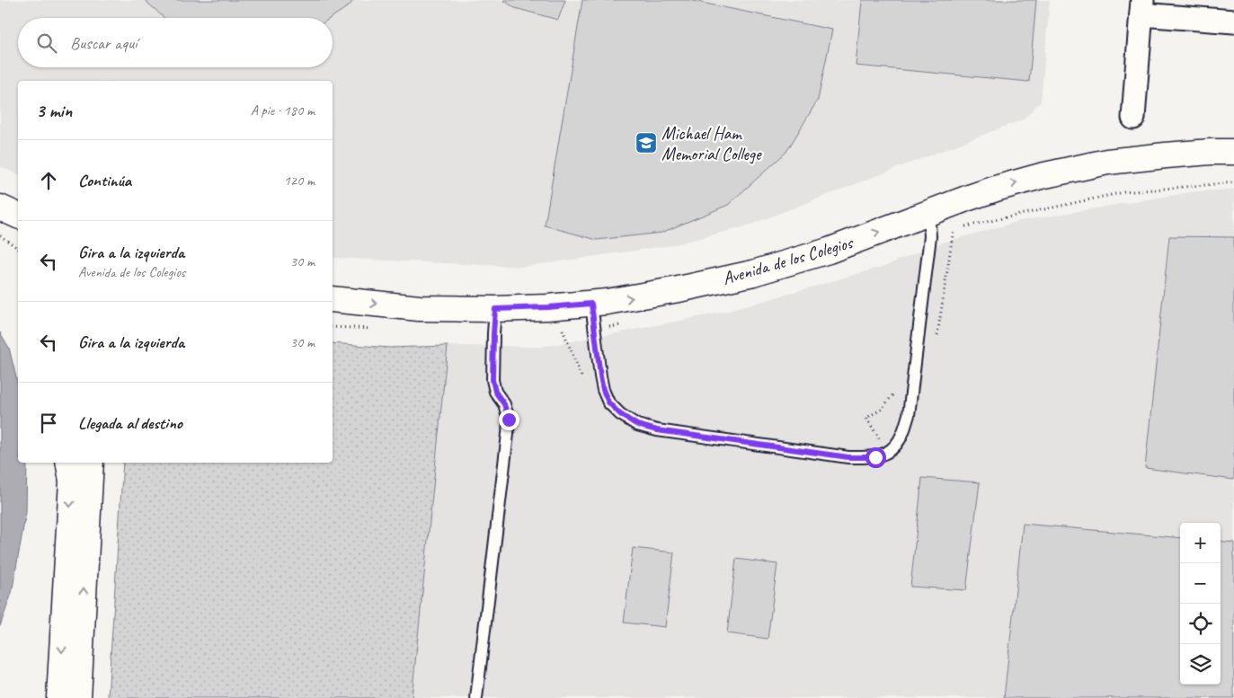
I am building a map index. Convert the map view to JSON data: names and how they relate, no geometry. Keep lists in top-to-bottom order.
{
  "streets": {
    "street": ["Avenida de los Colegios"]
  },
  "one_way": ["Avenida de los Colegios"],
  "places": {
    "school or university": ["Michael Ham Memorial College"]
  },
  "page": {
    "search": "Buscar aquí",
    "heading": ["3 min", "A pie · 180 m"],
    "list": [
      ["Continúa", "120 m"],
      ["Gira a la izquierda", "Avenida de los Colegios", "30 m"],
      ["Gira a la izquierda", "30 m"],
      "Llegada al destino"
    ],
    "map_buttons": ["+", "−"]
  }
}
